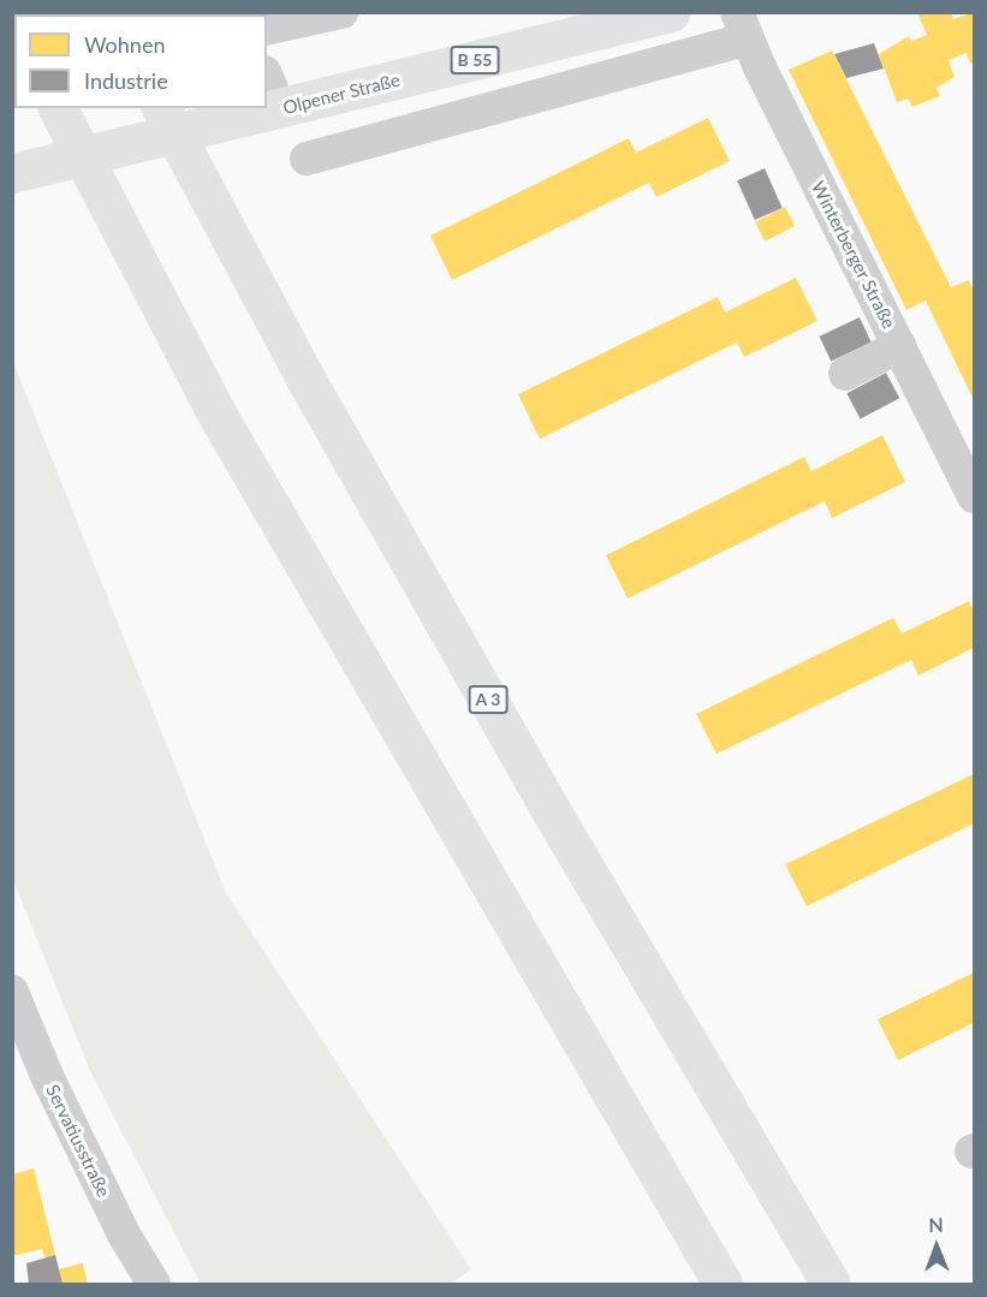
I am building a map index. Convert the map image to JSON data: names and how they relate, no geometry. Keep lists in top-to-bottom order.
{
  "streets": {
    "main road": ["B 55", "Olpener Straße", "A 3"],
    "street": ["Winterberger Straße", "Servatiusstraße"]
  },
  "legend": ["Wohnen", "Industrie"],
  "north": "top"
}
